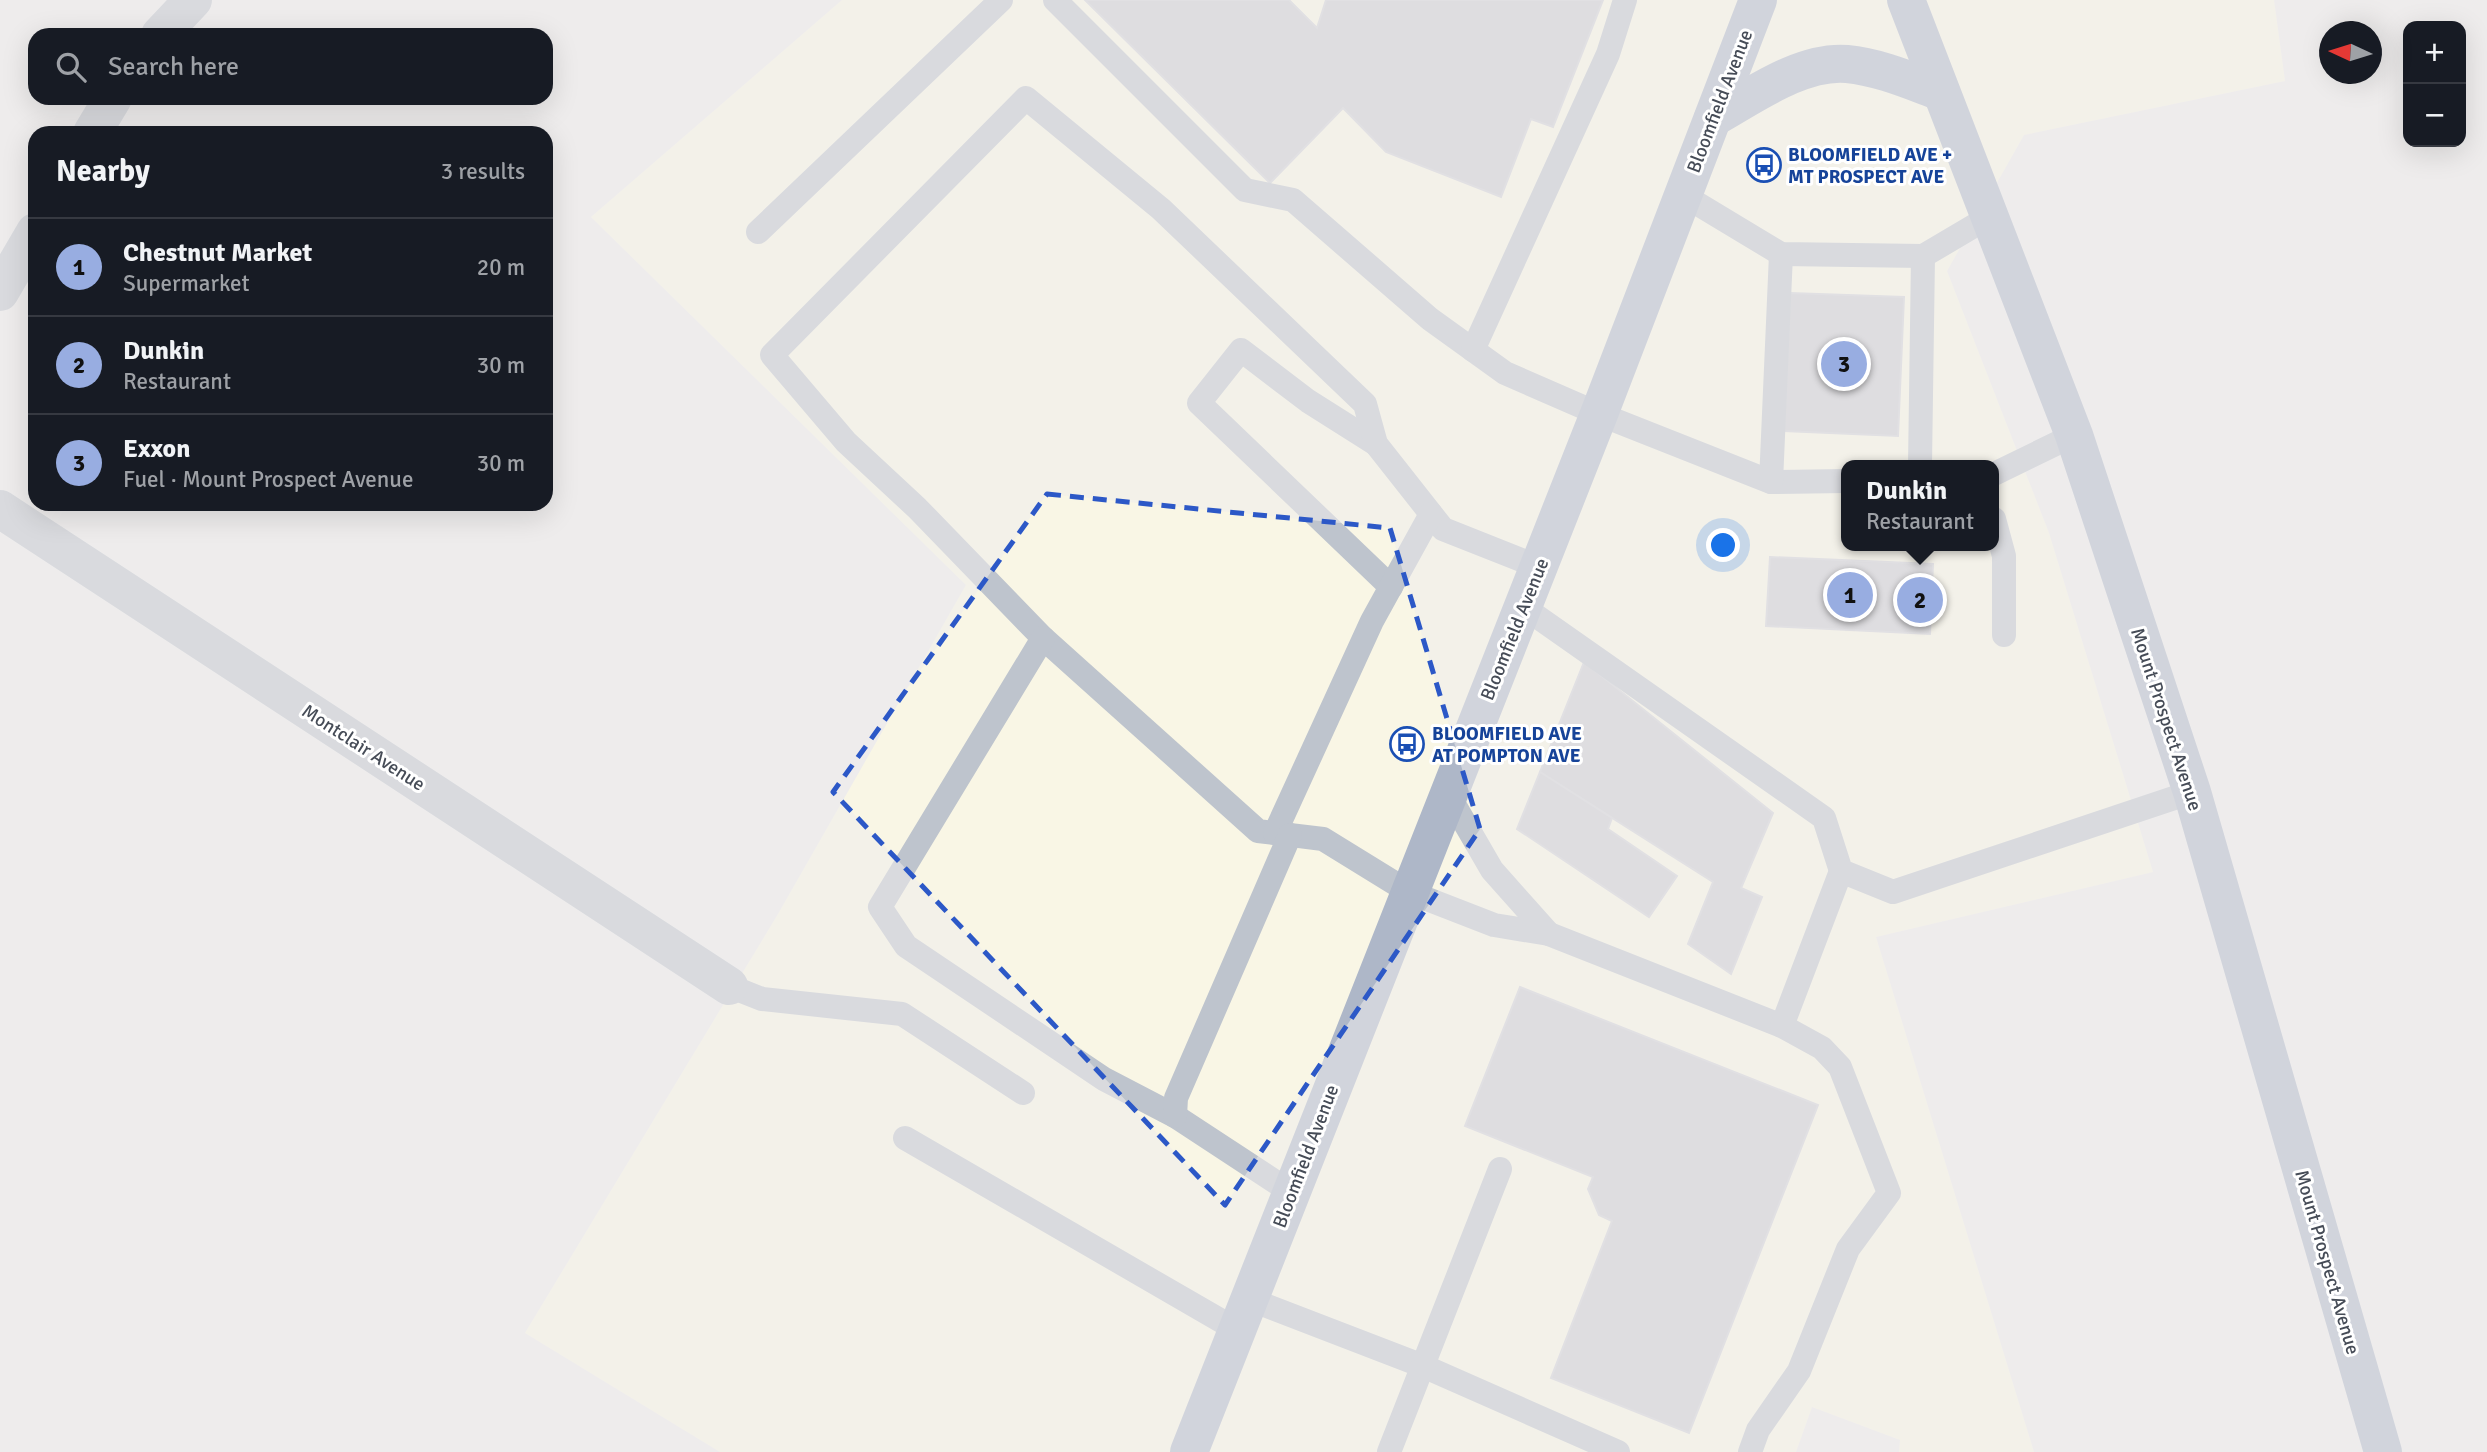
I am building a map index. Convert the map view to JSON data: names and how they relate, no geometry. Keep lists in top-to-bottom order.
{
  "streets": {
    "main road": ["Bloomfield Avenue", "Mount Prospect Avenue"],
    "street": ["Montclair Avenue"]
  },
  "places": {
    "bus stop": ["BLOOMFIELD AVE + MT PROSPECT AVE", "BLOOMFIELD AVE AT POMPTON AVE"]
  },
  "north": "left",
  "page": {
    "map_buttons": ["+", "−"],
    "search": "Search here",
    "heading": ["Nearby", "3 results"],
    "list": [
      {
        "mark": "1",
        "name": "Chestnut Market",
        "note": "Supermarket",
        "value": "20 m"
      },
      {
        "mark": "2",
        "name": "Dunkin",
        "note": "Restaurant",
        "value": "30 m"
      },
      {
        "mark": "3",
        "name": "Exxon",
        "note": "Fuel · Mount Prospect Avenue",
        "value": "30 m"
      }
    ],
    "pins": ["3", "1", "2"],
    "popup": ["Dunkin", "Restaurant"]
  }
}
